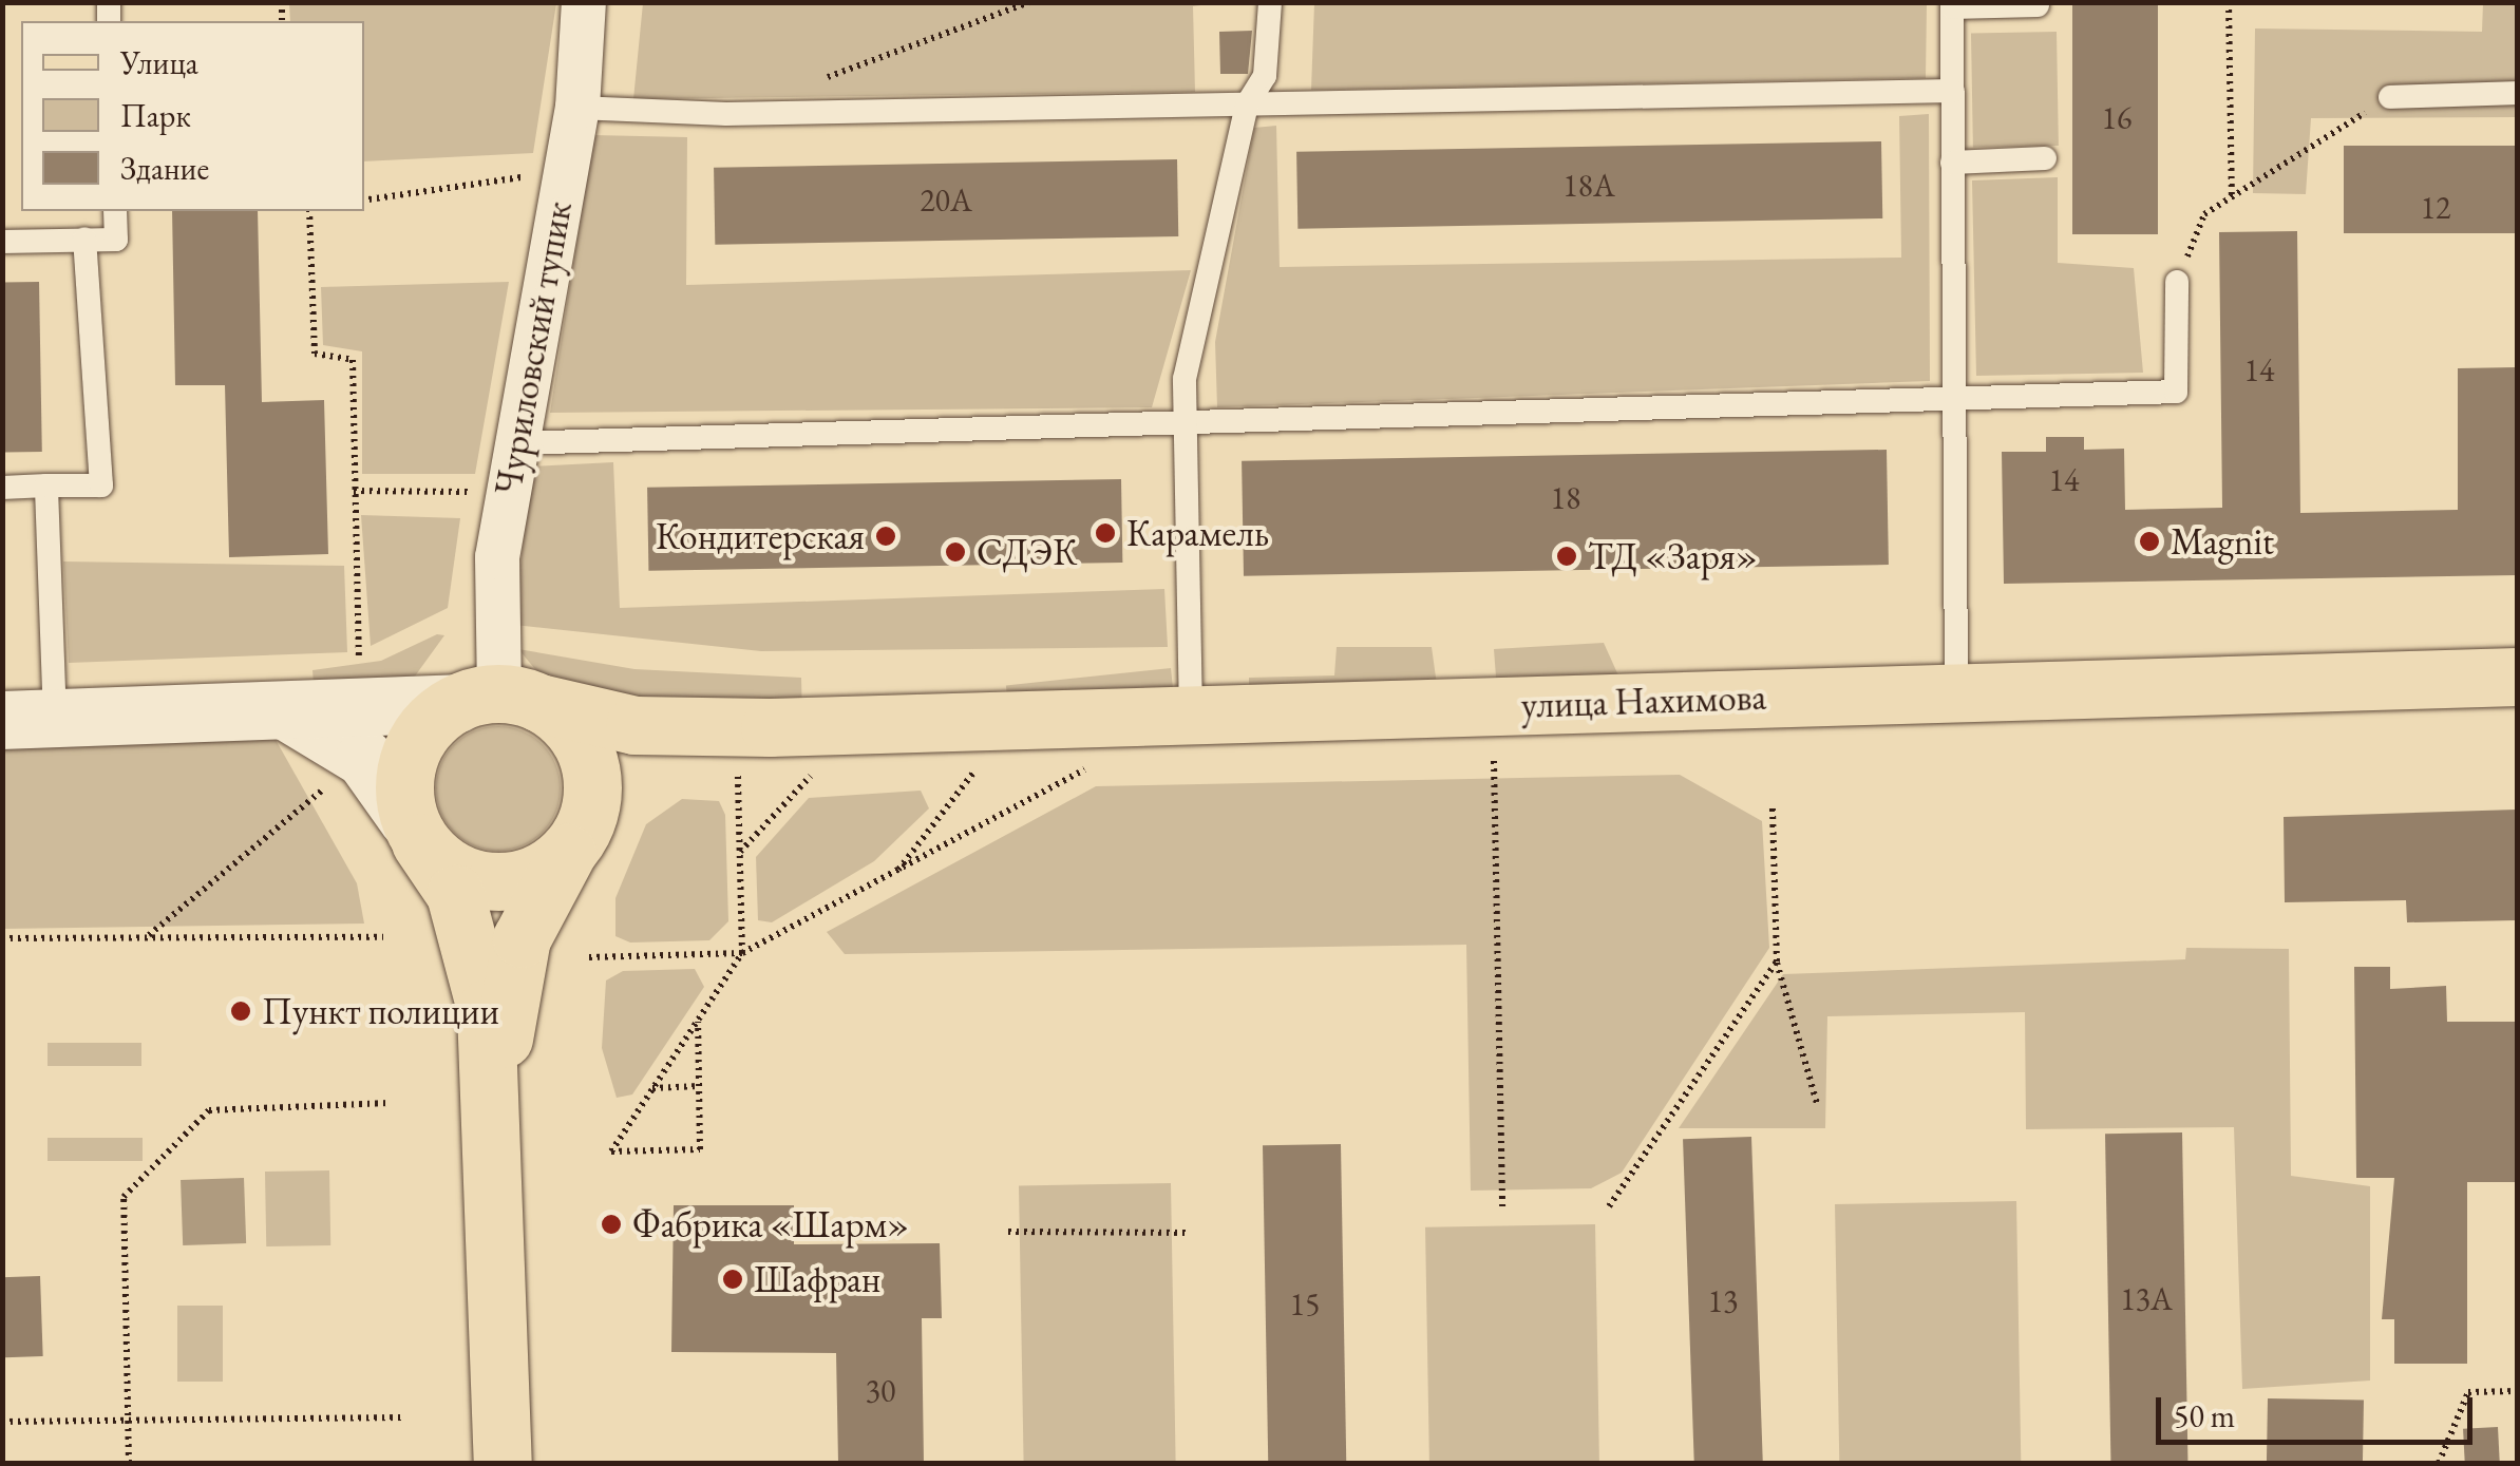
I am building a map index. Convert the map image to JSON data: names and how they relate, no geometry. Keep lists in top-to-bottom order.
{
  "streets": {
    "main road": ["улица Нахимова"],
    "street": ["Чуриловский тупик"]
  },
  "places": [
    "Карамель",
    "Кондитерская",
    "Magnit",
    "СДЭК",
    "ТД «Заря»",
    "Пункт полиции",
    "Фабрика «Шарм»",
    "Шафран"
  ],
  "house_numbers": [
    "16",
    "18А",
    "20А",
    "12",
    "14",
    "14",
    "18",
    "13А",
    "13",
    "15",
    "30"
  ],
  "legend": ["Улица", "Парк", "Здание"],
  "scale_bar": "50 m"
}
